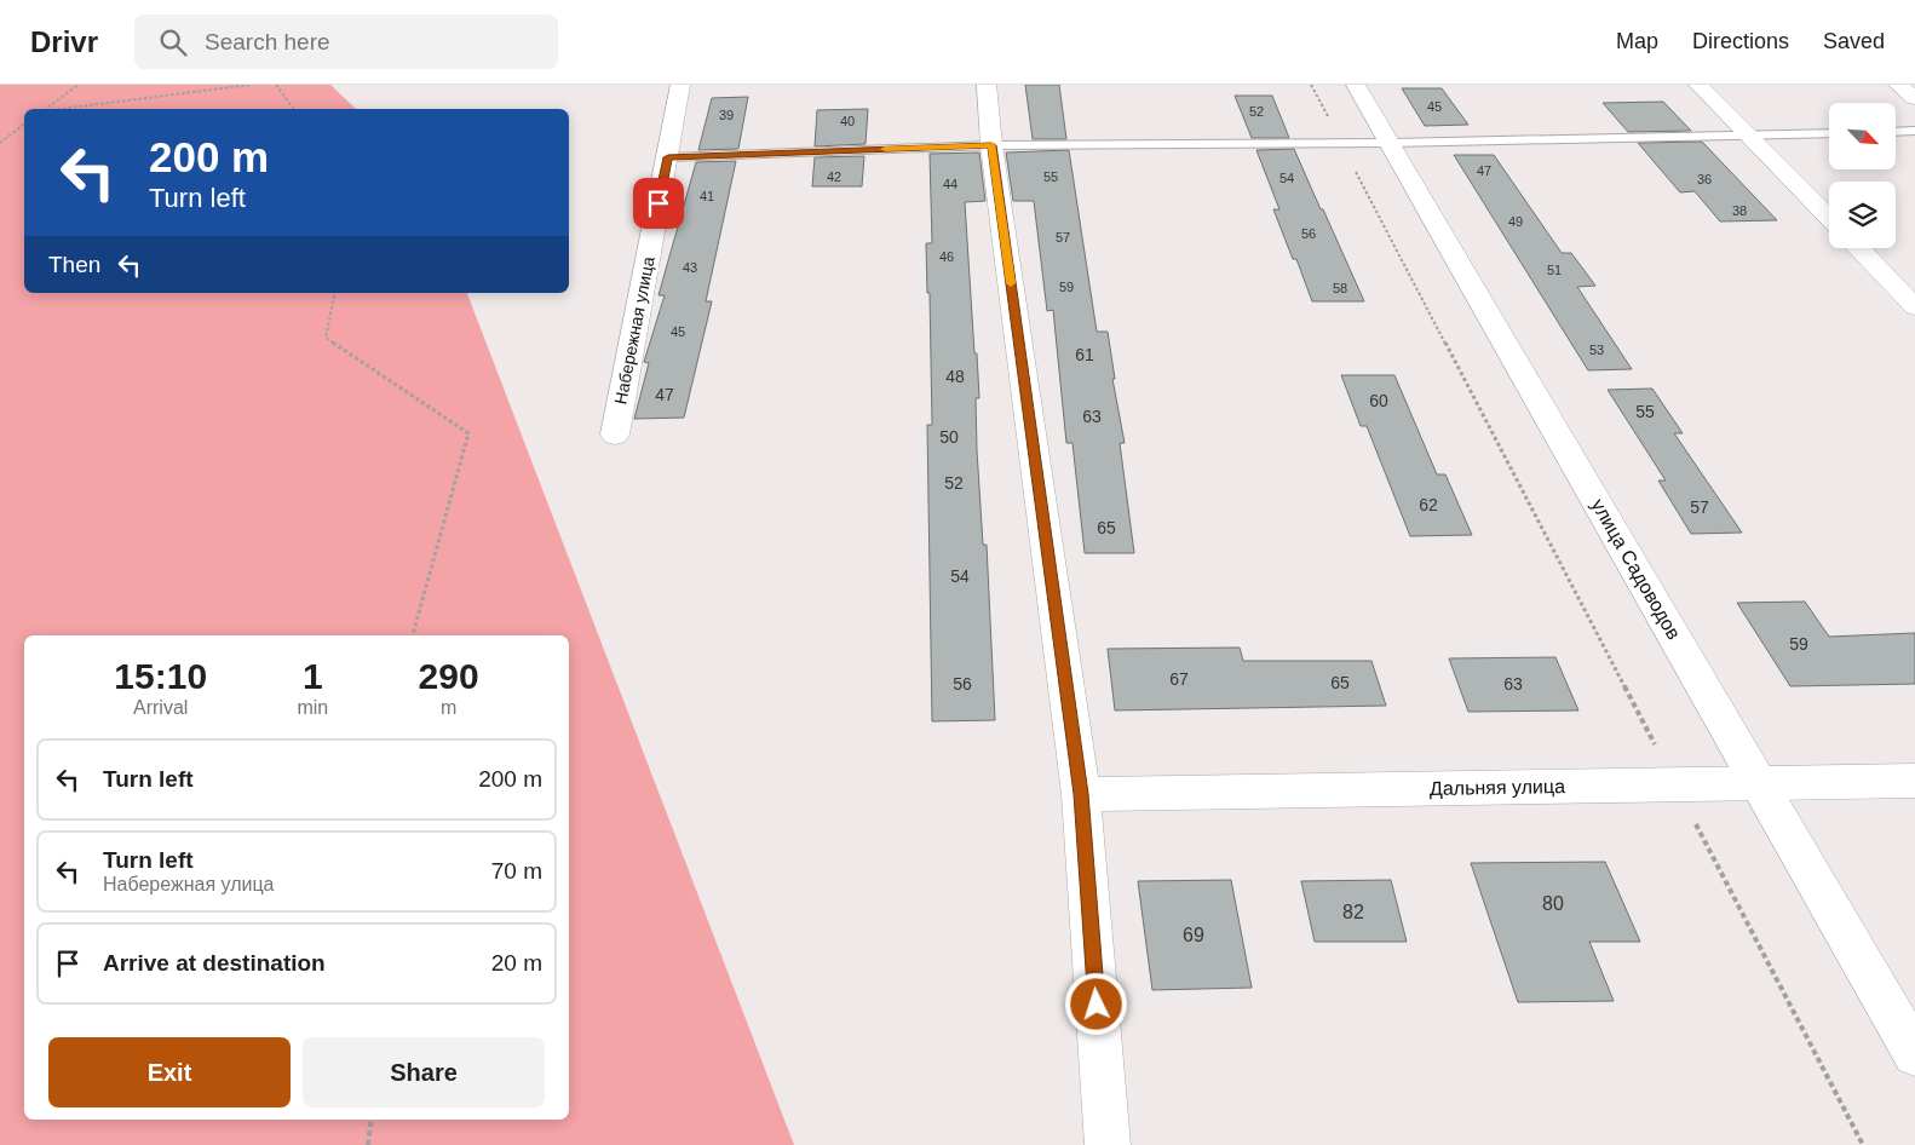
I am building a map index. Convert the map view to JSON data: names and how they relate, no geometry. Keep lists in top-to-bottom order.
{
  "streets": {
    "street": ["Набережная улица", "улица Садоводов", "Дальняя улица"]
  },
  "crossings": [
    ["улица Садоводов", "Дальняя улица"]
  ],
  "house_numbers": [
    "45",
    "52",
    "39",
    "40",
    "47",
    "42",
    "55",
    "54",
    "36",
    "44",
    "41",
    "38",
    "49",
    "56",
    "57",
    "46",
    "43",
    "51",
    "59",
    "58",
    "45",
    "53",
    "61",
    "48",
    "47",
    "60",
    "55",
    "63",
    "50",
    "52",
    "62",
    "57",
    "65",
    "54",
    "59",
    "67",
    "65",
    "56",
    "63",
    "80",
    "82",
    "69"
  ],
  "north": "bottom right",
  "page": {
    "header": "Drivr",
    "search": "Search here",
    "nav": ["Map", "Directions", "Saved"],
    "turn": ["200 m", "Turn left"],
    "then": "Then",
    "eta": [
      "15:10",
      "Arrival",
      "1",
      "min",
      "290",
      "m"
    ],
    "list": [
      {
        "name": "Turn left",
        "value": "200 m"
      },
      {
        "name": "Turn left",
        "note": "Набережная улица",
        "value": "70 m"
      },
      {
        "name": "Arrive at destination",
        "value": "20 m"
      }
    ],
    "buttons": ["Exit", "Share"]
  }
}
